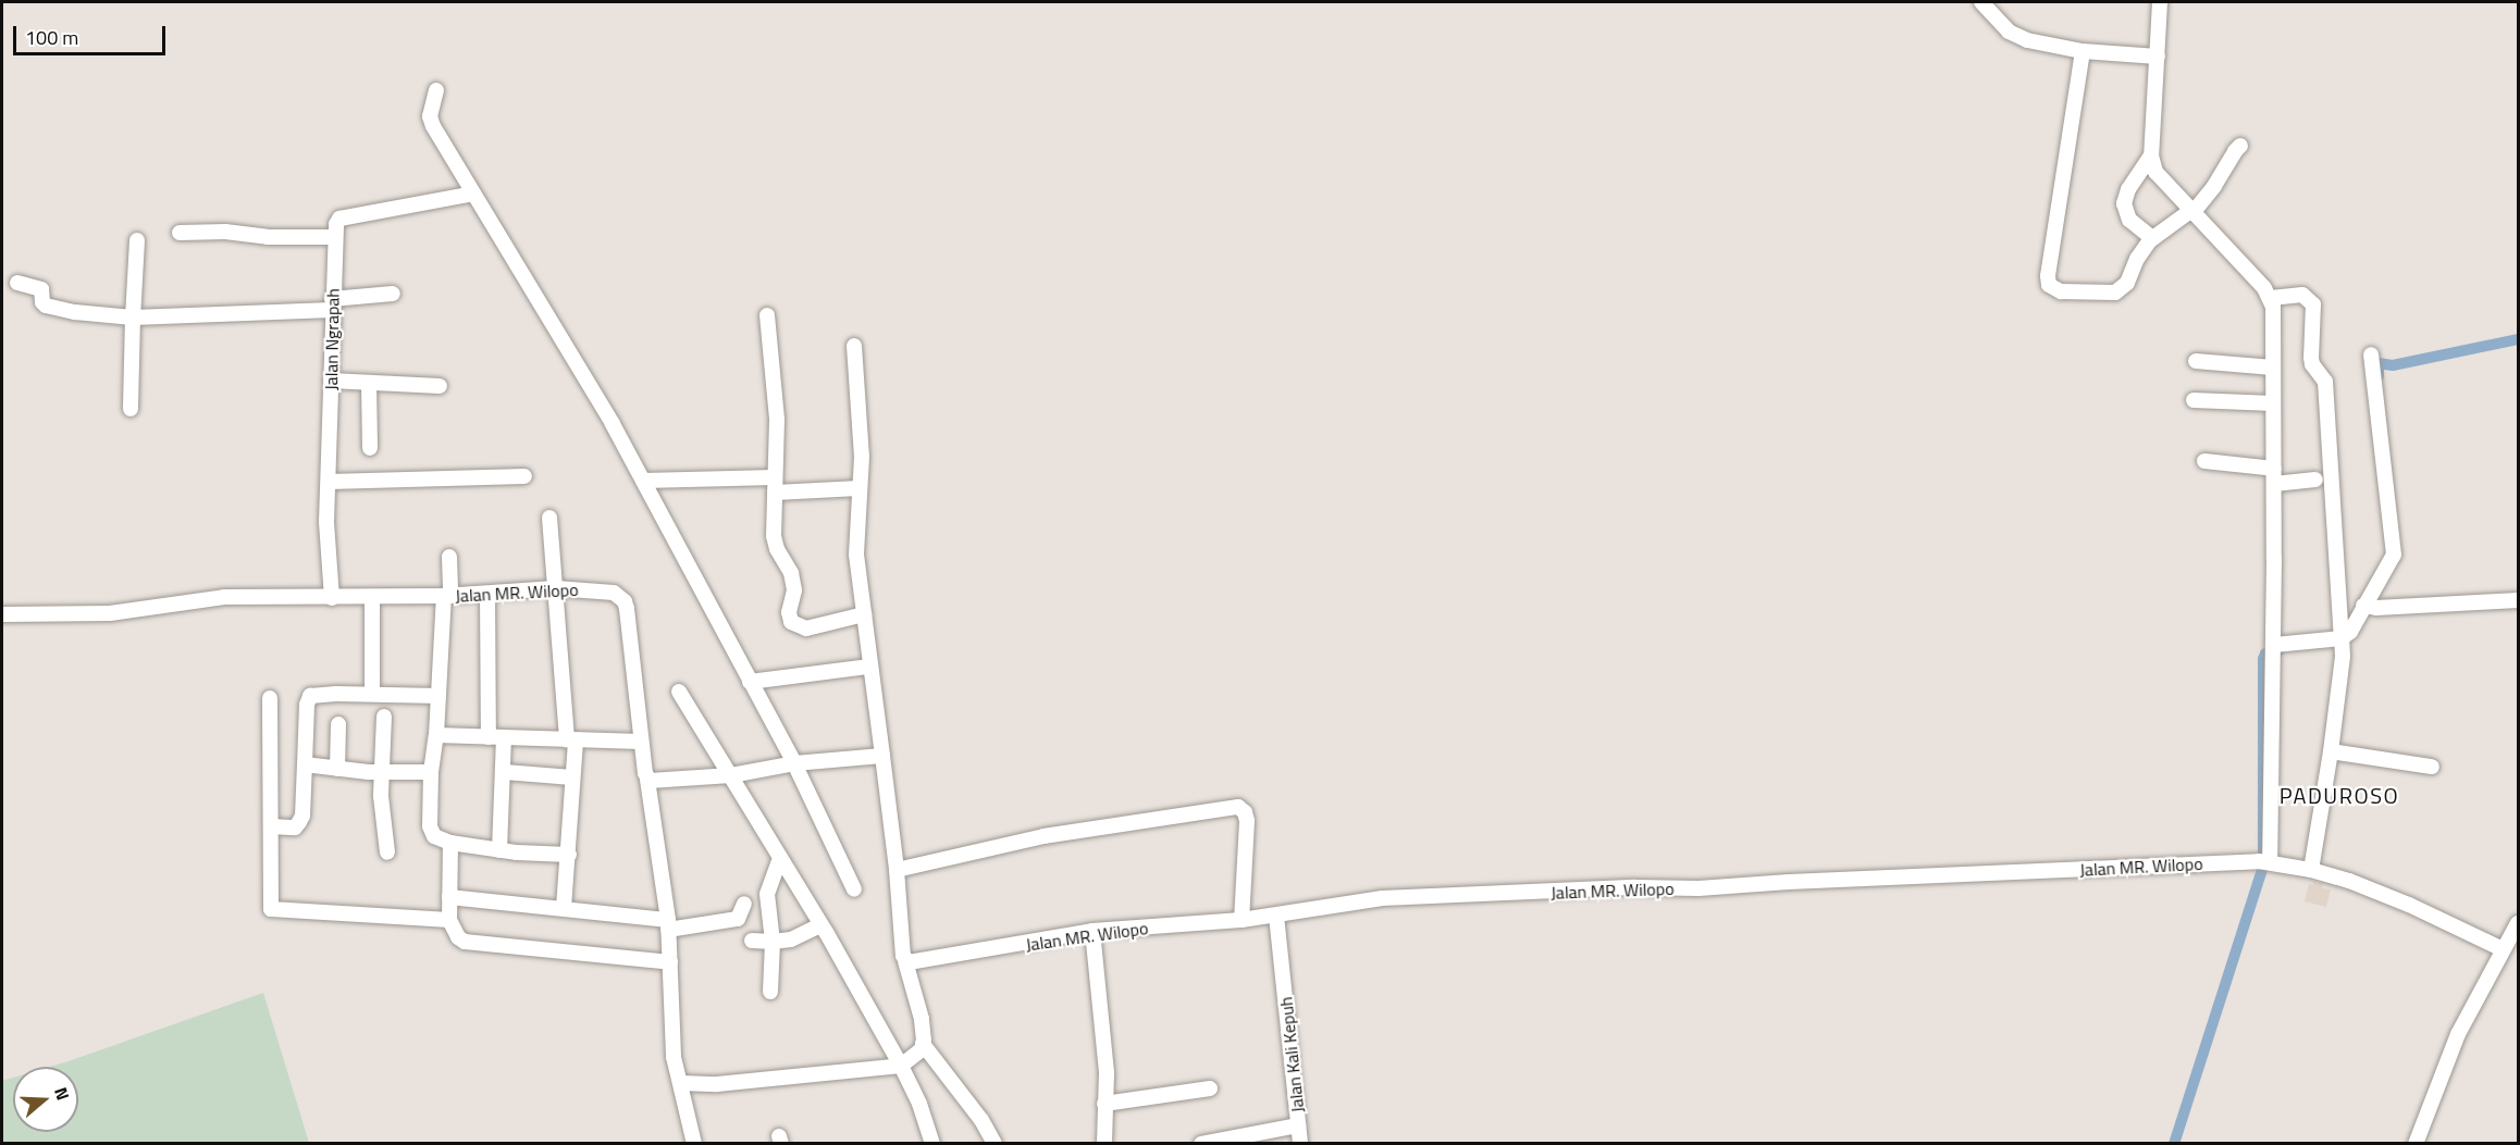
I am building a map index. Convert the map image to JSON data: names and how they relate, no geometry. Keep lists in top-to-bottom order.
{
  "streets": {
    "street": ["Jalan Ngrapah", "Jalan MR. Wilopo", "Jalan Kali Kepuh"]
  },
  "crossings": [
    ["Jalan Ngrapah", "Jalan MR. Wilopo"],
    ["Jalan MR. Wilopo", "Jalan Kali Kepuh"]
  ],
  "districts": ["PADUROSO"],
  "scale_bar": "100 m",
  "north": "right"
}
